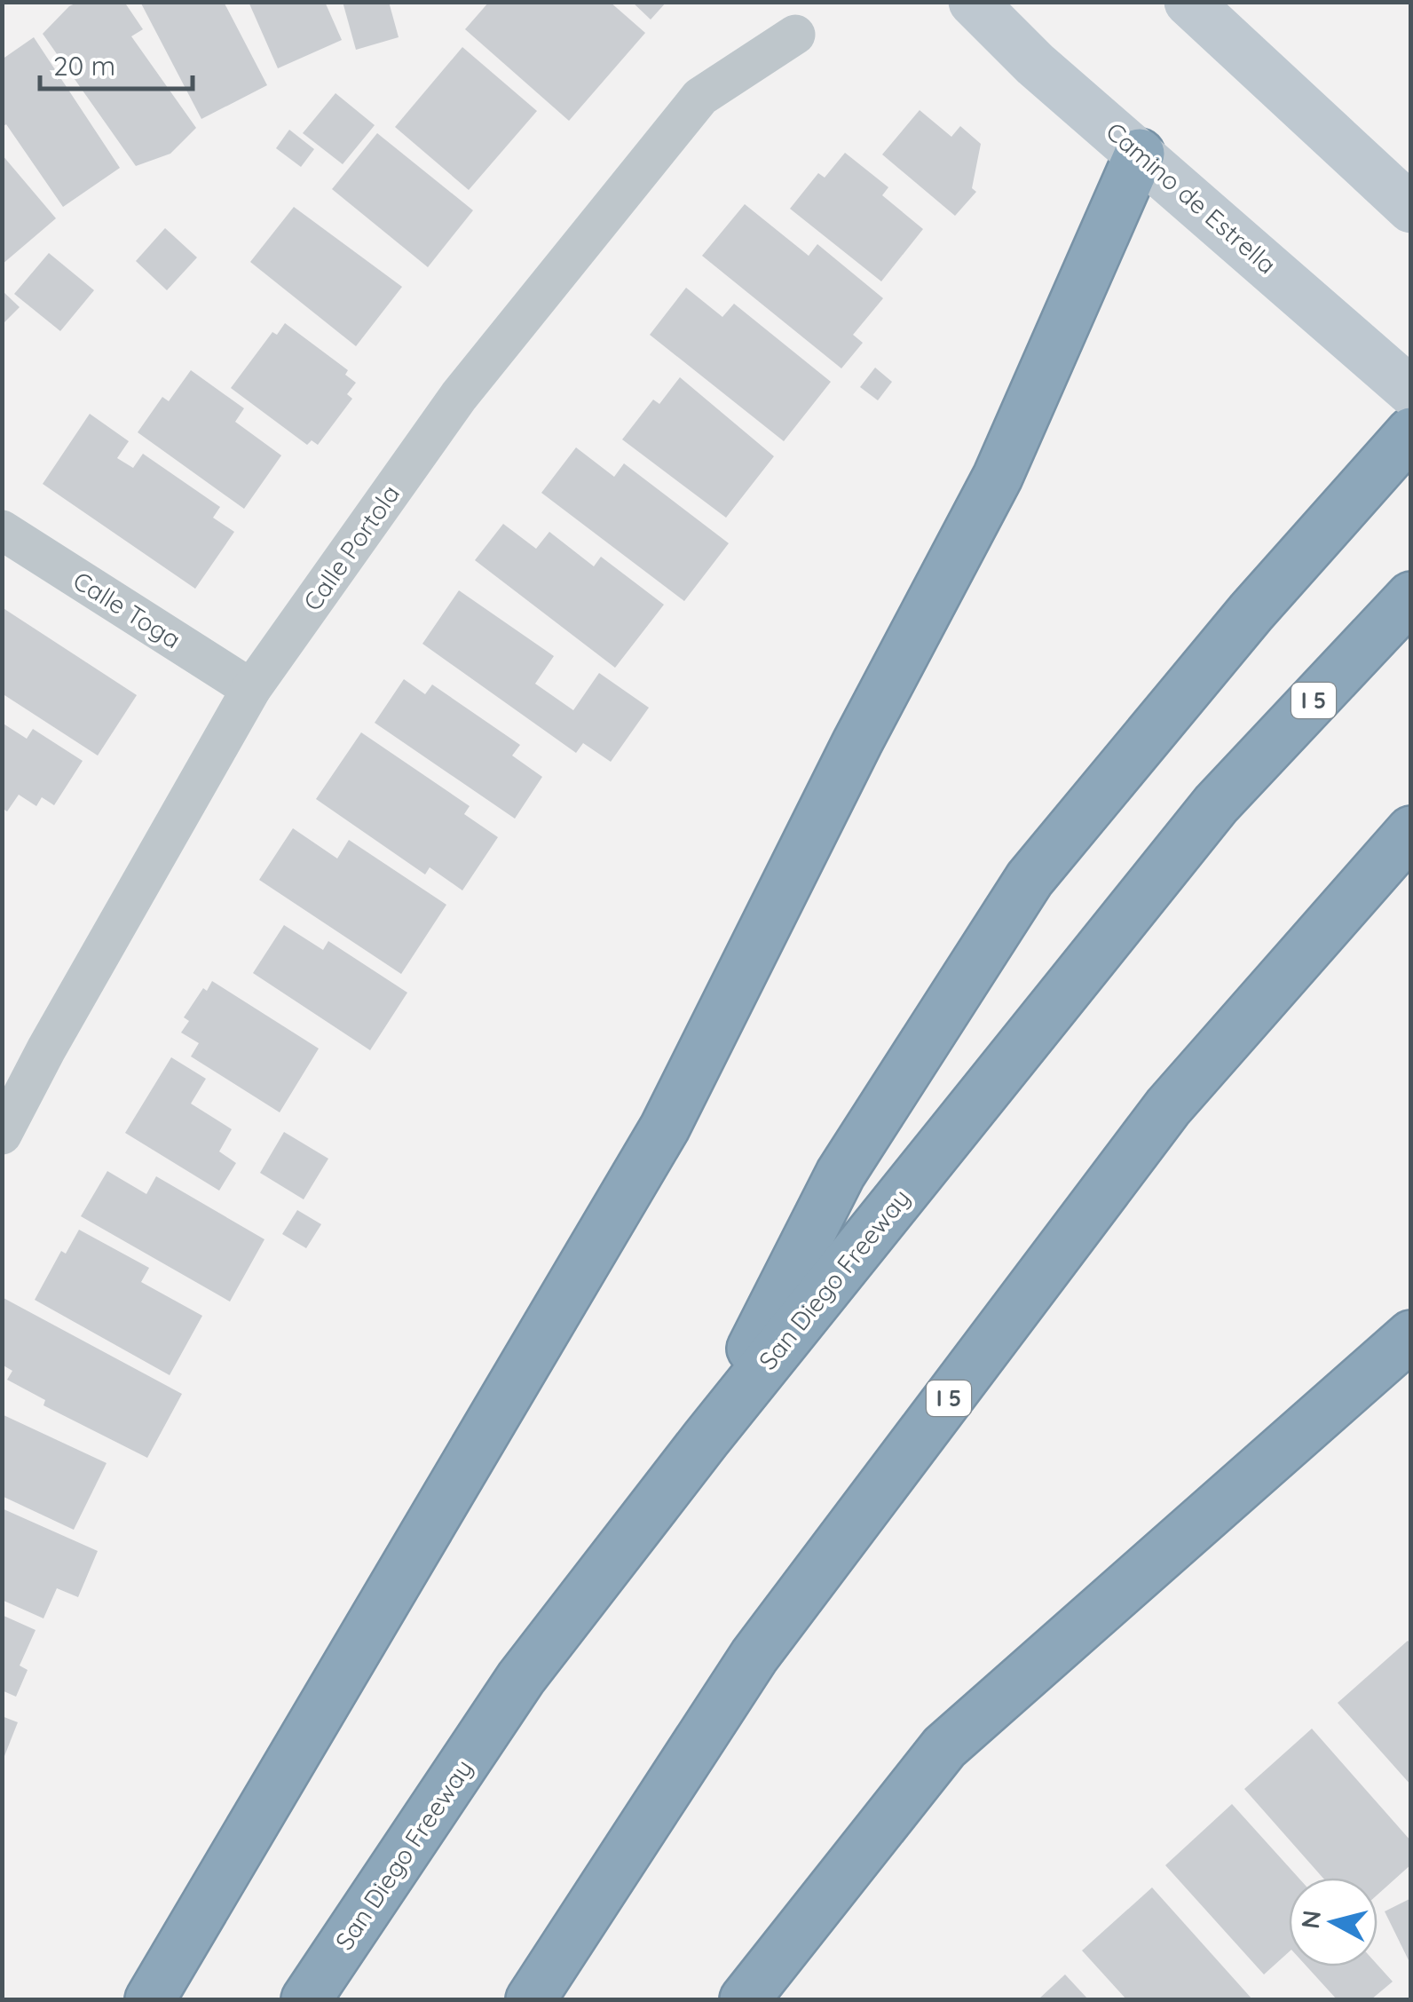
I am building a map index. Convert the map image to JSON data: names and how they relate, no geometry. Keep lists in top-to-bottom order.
{
  "streets": {
    "highway": ["I 5", "San Diego Freeway"],
    "main road": ["Camino de Estrella"],
    "street": ["Calle Portola", "Calle Toga"]
  },
  "crossings": [
    ["Calle Portola", "Calle Toga"]
  ],
  "scale_bar": "20 m",
  "north": "left"
}
